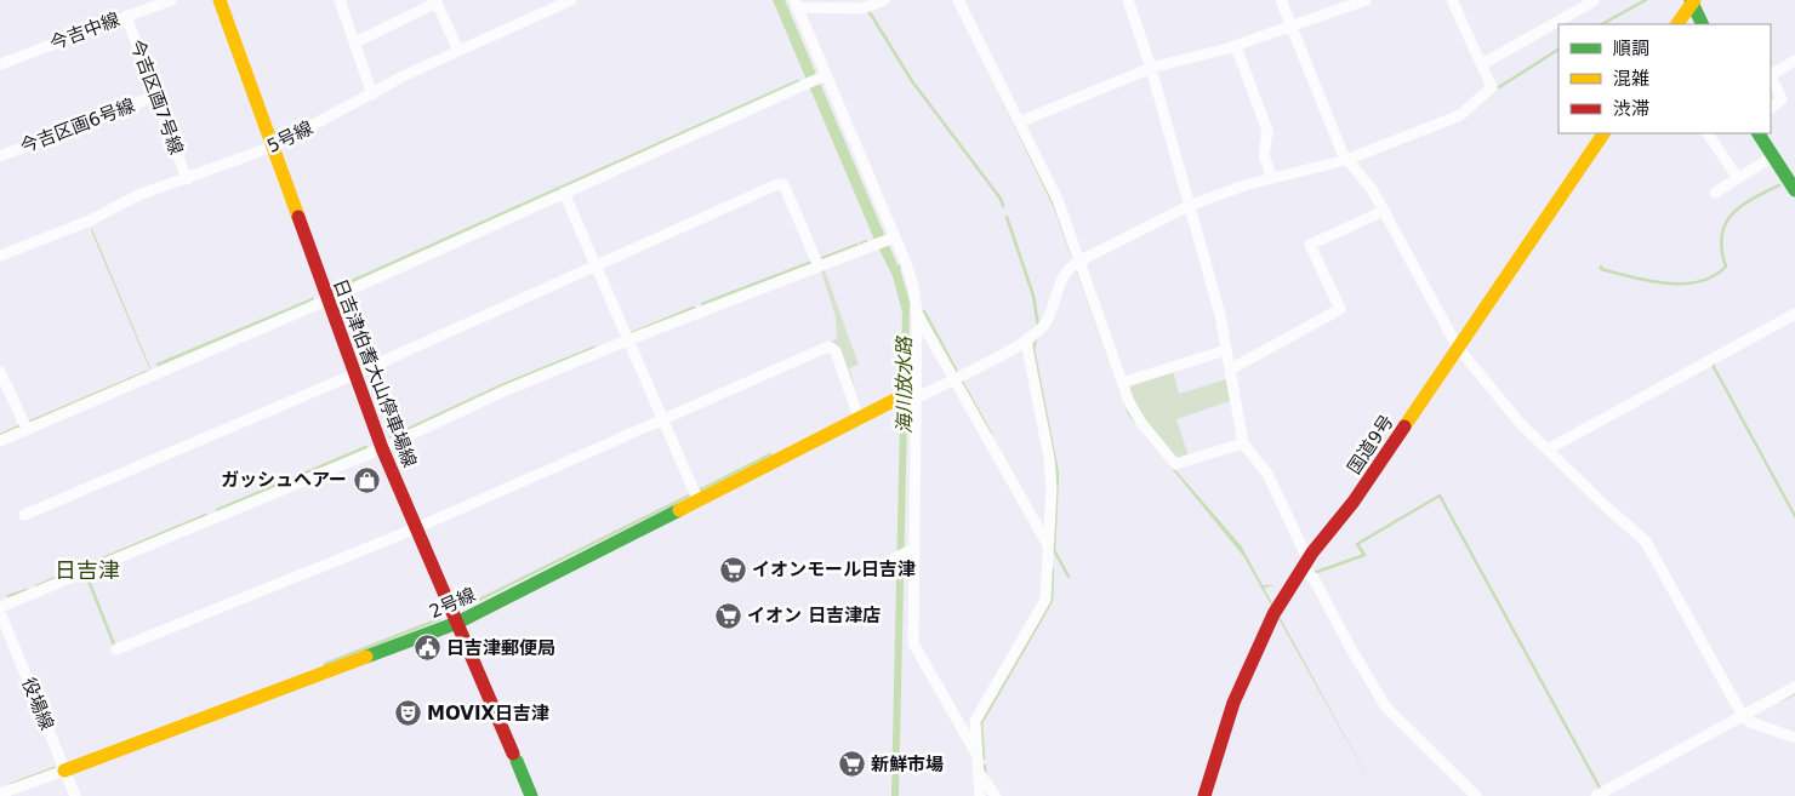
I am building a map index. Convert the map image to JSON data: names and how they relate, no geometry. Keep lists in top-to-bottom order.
{
  "streets": {
    "main road": ["日吉津伯耆大山停車場線", "国道9号", "2号線"],
    "street": [
      "今吉中線",
      "今吉区画7号線",
      "今吉区画6号線",
      "5号線",
      "役場線"
    ]
  },
  "crossings": [
    ["今吉中線", "今吉区画7号線"],
    ["今吉区画7号線", "今吉区画6号線"],
    ["今吉区画7号線", "5号線"],
    ["5号線", "日吉津伯耆大山停車場線"],
    ["日吉津伯耆大山停車場線", "2号線"],
    ["2号線", "役場線"]
  ],
  "districts": ["日吉津"],
  "water": ["海川放水路"],
  "places": {
    "shop": ["ガッシュヘアー"],
    "supermarket": ["イオンモール日吉津", "イオン 日吉津店", "新鮮市場"],
    "public building": ["日吉津郵便局"],
    "theatre": ["MOVIX日吉津"]
  },
  "legend": ["順調", "混雑", "渋滞"]
}
